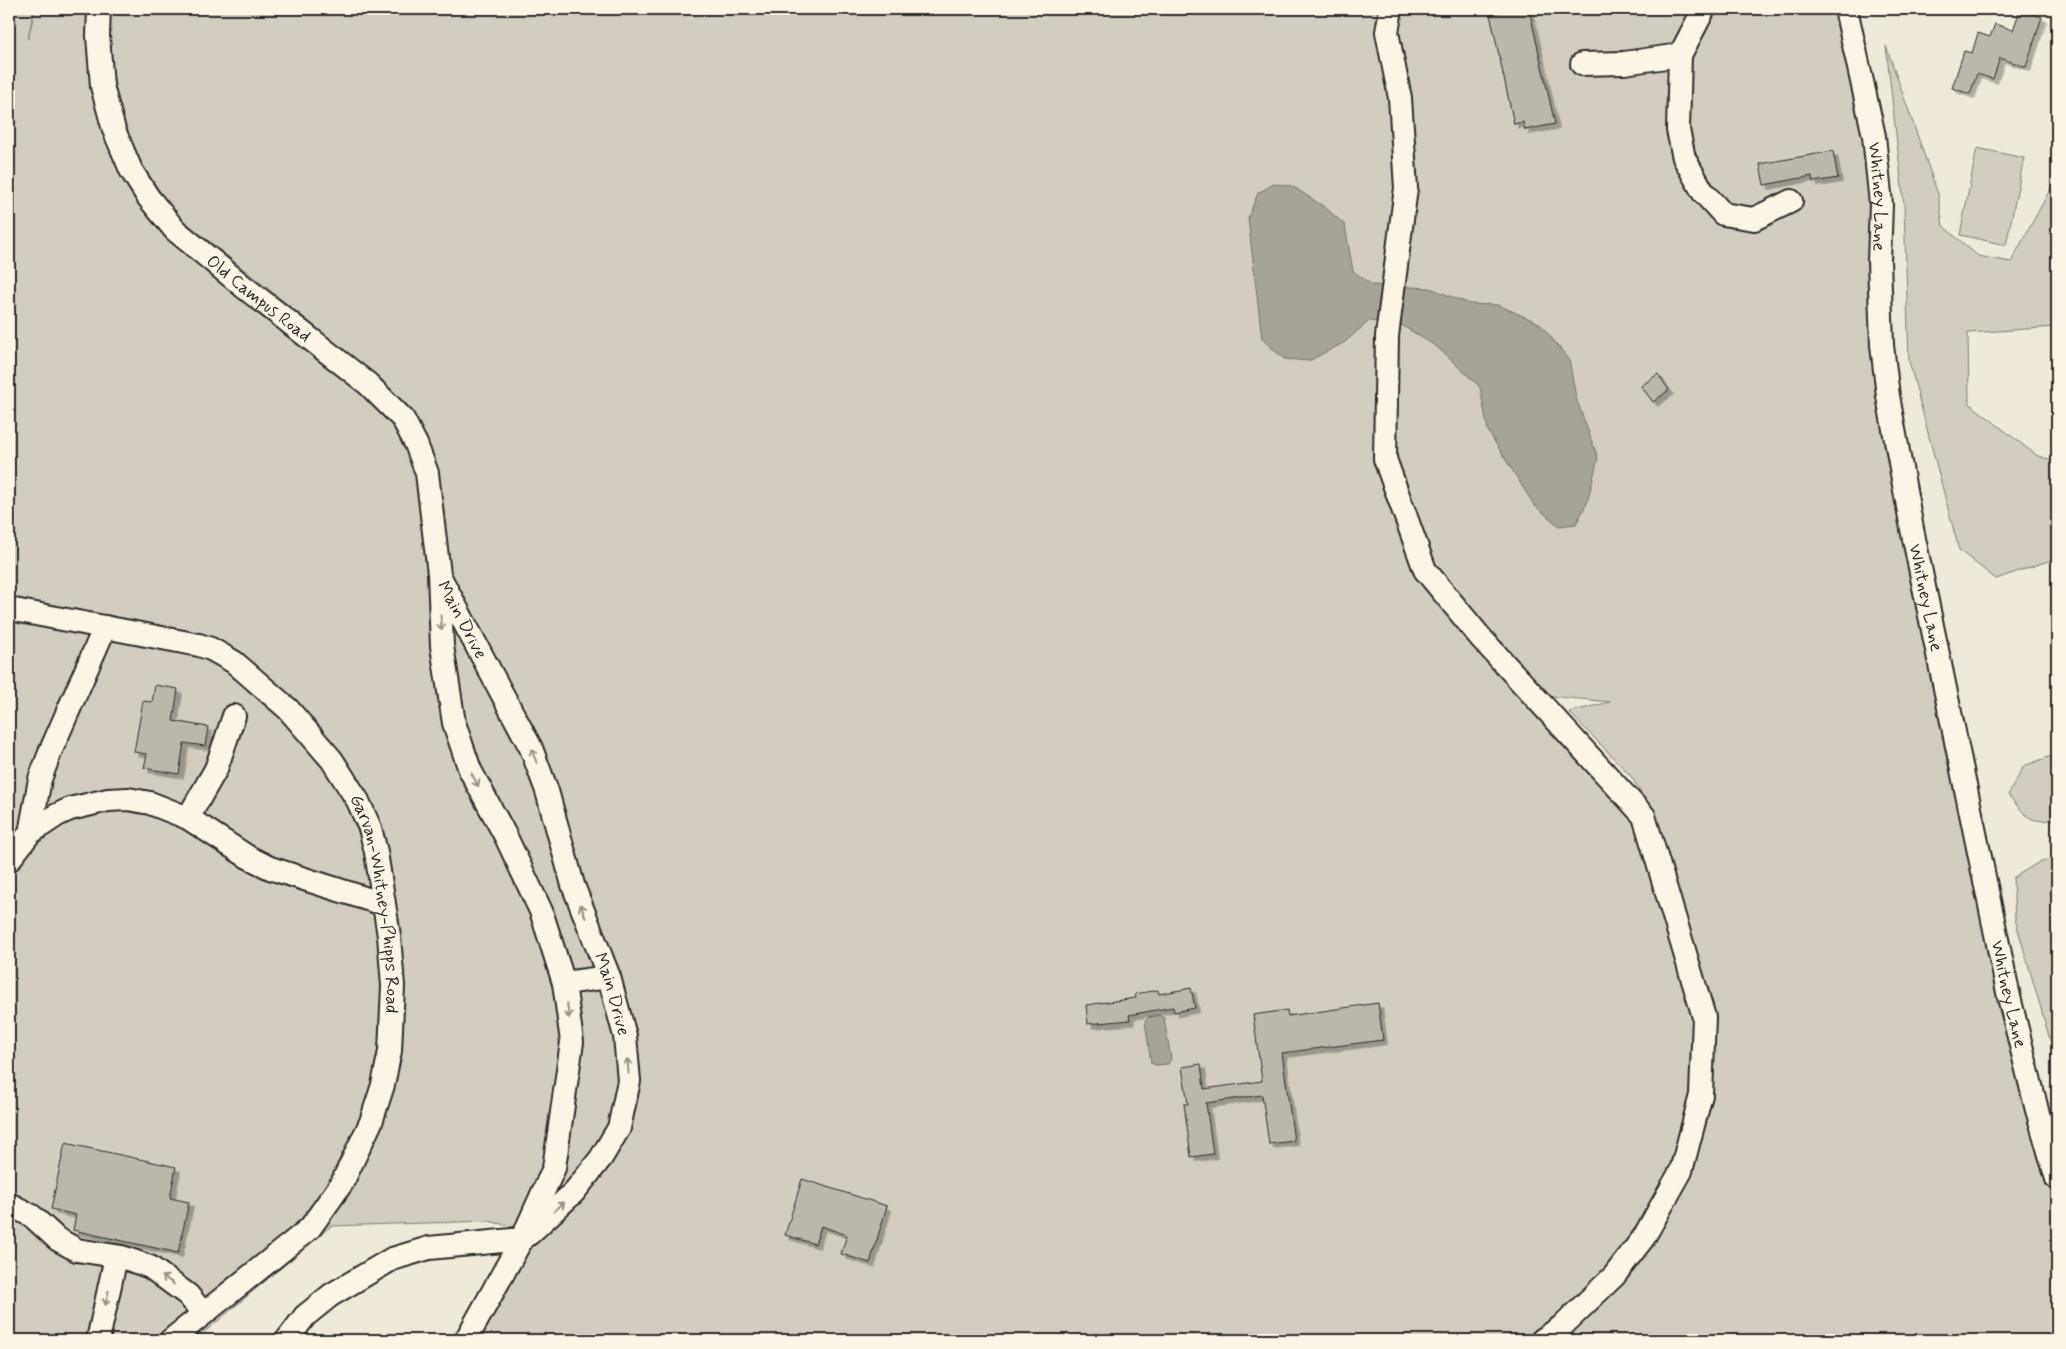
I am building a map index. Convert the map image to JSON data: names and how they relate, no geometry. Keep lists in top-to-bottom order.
{
  "streets": {
    "street": [
      "Whitney Lane",
      "Old Campus Road",
      "Main Drive",
      "Garvan-Whitney-Phipps Road"
    ]
  },
  "crossings": [
    ["Old Campus Road", "Main Drive"]
  ]
}
